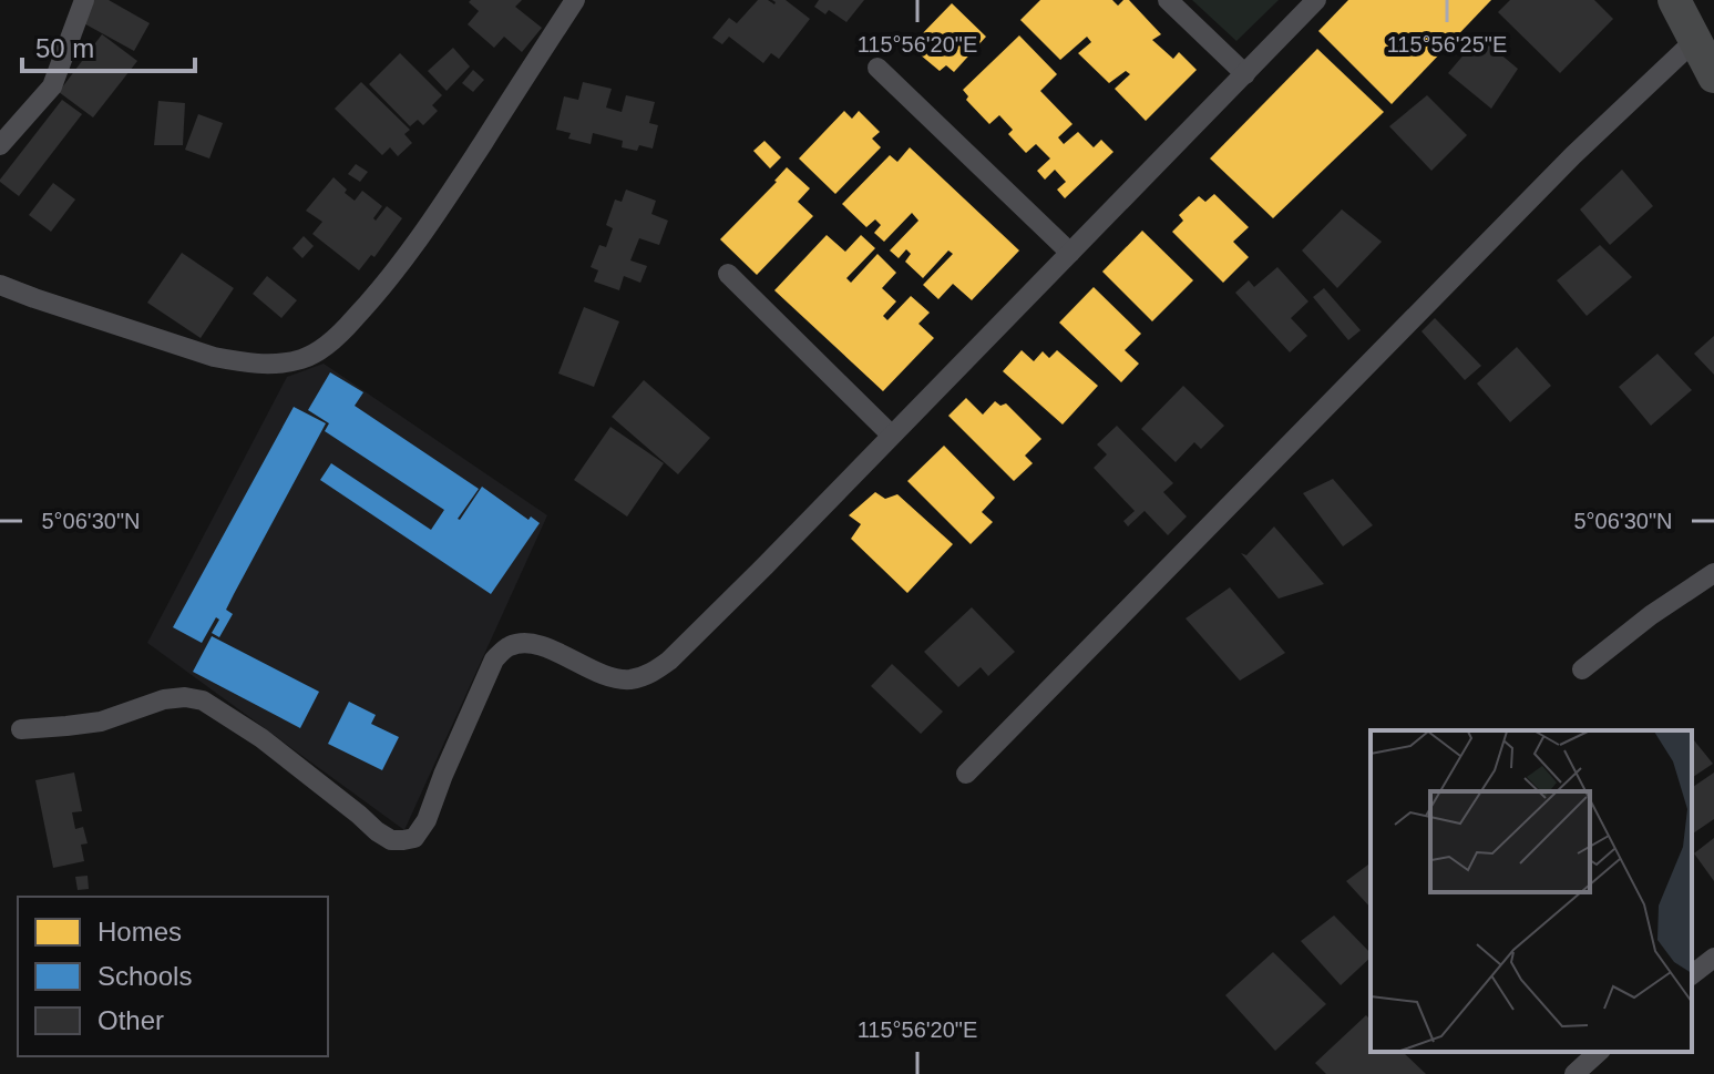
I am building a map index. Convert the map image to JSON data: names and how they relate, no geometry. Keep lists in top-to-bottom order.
{
  "legend": ["Homes", "Schools", "Other"],
  "scale_bar": "50 m",
  "coordinates": ["115°56'20\"E", "115°56'25\"E", "5°06'30\"N"]
}
